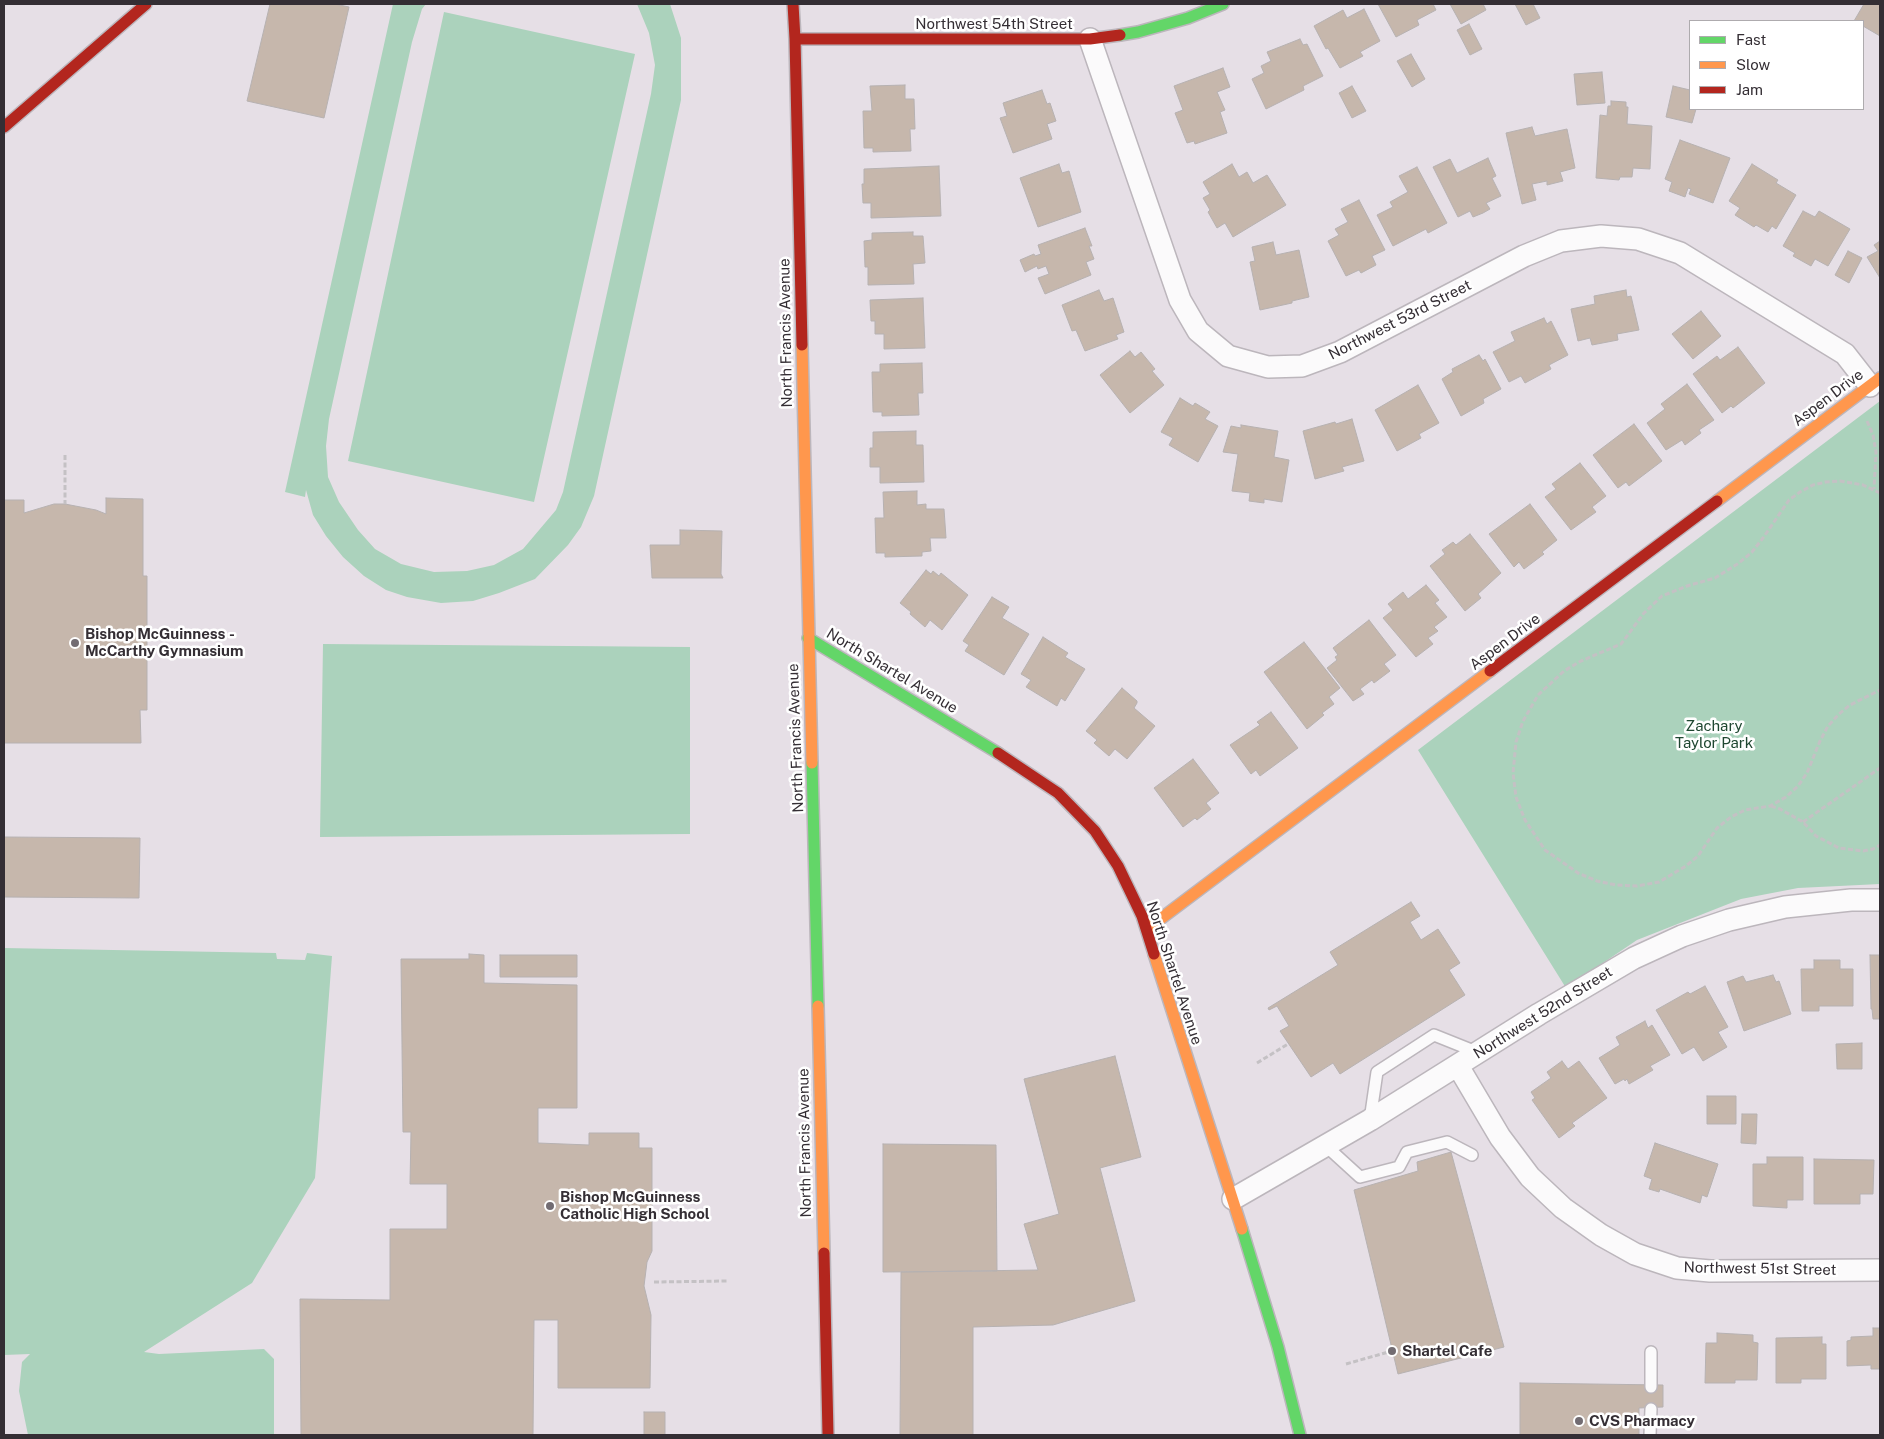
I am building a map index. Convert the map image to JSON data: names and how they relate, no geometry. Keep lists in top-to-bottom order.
{
  "streets": {
    "street": [
      "Northwest 54th Street",
      "Northwest 53rd Street",
      "North Francis Avenue",
      "Aspen Drive",
      "North Shartel Avenue",
      "Northwest 52nd Street",
      "Northwest 51st Street"
    ]
  },
  "crossings": [
    ["Northwest 54th Street", "Northwest 53rd Street"],
    ["Northwest 54th Street", "North Francis Avenue"],
    ["Northwest 53rd Street", "Aspen Drive"],
    ["North Francis Avenue", "North Shartel Avenue"],
    ["Aspen Drive", "North Shartel Avenue"],
    ["North Shartel Avenue", "Northwest 52nd Street"],
    ["Northwest 52nd Street", "Northwest 51st Street"]
  ],
  "parks": ["Zachary Taylor Park"],
  "places": [
    "Bishop McGuinness - McCarthy Gymnasium",
    "Bishop McGuinness Catholic High School",
    "Shartel Cafe",
    "CVS Pharmacy"
  ],
  "legend": ["Fast", "Slow", "Jam"]
}
